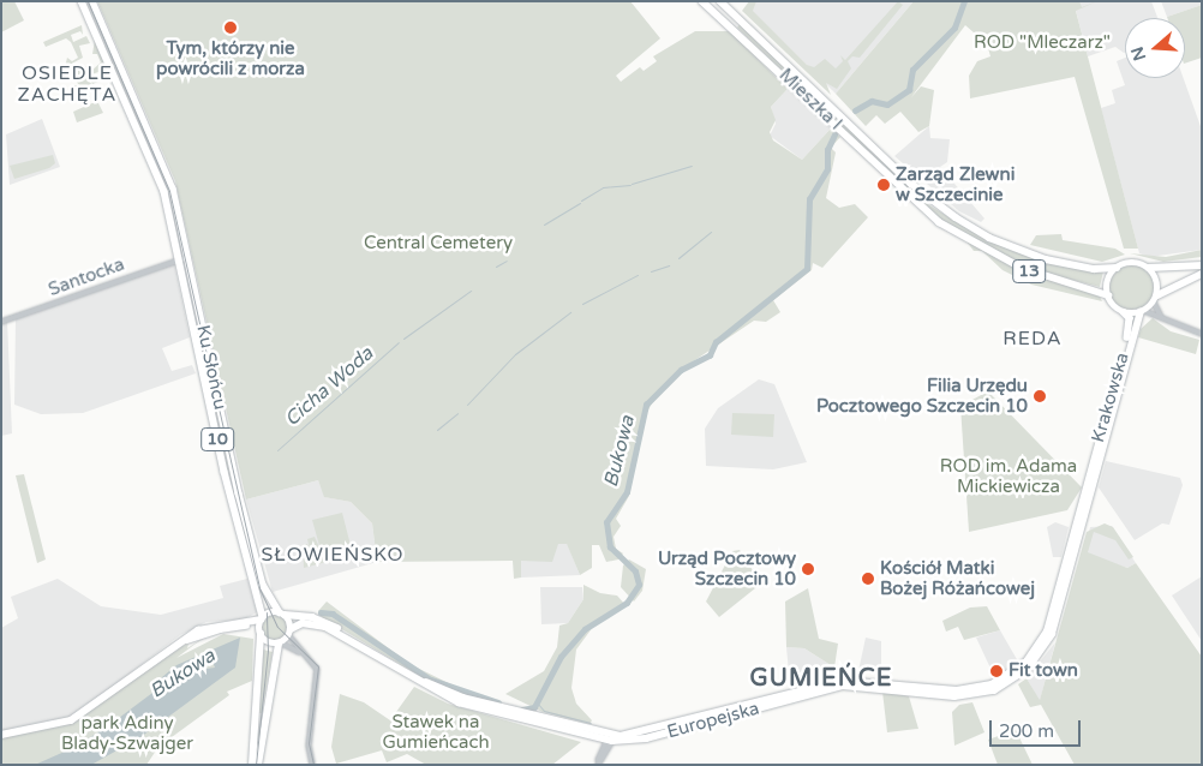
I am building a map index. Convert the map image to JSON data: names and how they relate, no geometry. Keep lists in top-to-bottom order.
{
  "streets": {
    "main road": [
      "Mieszka I",
      "13",
      "Ku Słońcu",
      "Krakowska",
      "10",
      "Europejska"
    ],
    "street": ["Santocka"]
  },
  "crossings": [
    ["Mieszka I", "13"],
    ["Mieszka I", "Krakowska"],
    ["13", "Krakowska"],
    ["Santocka", "Ku Słońcu"],
    ["Ku Słońcu", "10"],
    ["Ku Słońcu", "Europejska"],
    ["Krakowska", "Europejska"],
    ["10", "Europejska"]
  ],
  "districts": [
    "OSIEDLE ZACHĘTA",
    "REDA",
    "SŁOWIEŃSKO",
    "GUMIEŃCE"
  ],
  "water": ["Cicha Woda", "Bukowa"],
  "parks": [
    "ROD \"Mleczarz\"",
    "Central Cemetery",
    "ROD im. Adama Mickiewicza",
    "Stawek na Gumieńcach",
    "park Adiny Blady-Szwajger"
  ],
  "places": [
    "Tym, którzy nie powrócili z morza",
    "Zarząd Zlewni w Szczecinie",
    "Filia Urzędu Pocztowego Szczecin 10",
    "Urząd Pocztowy Szczecin 10",
    "Kościół Matki Bożej Różańcowej",
    "Fit town"
  ],
  "scale_bar": "200 m",
  "north": "left"
}
